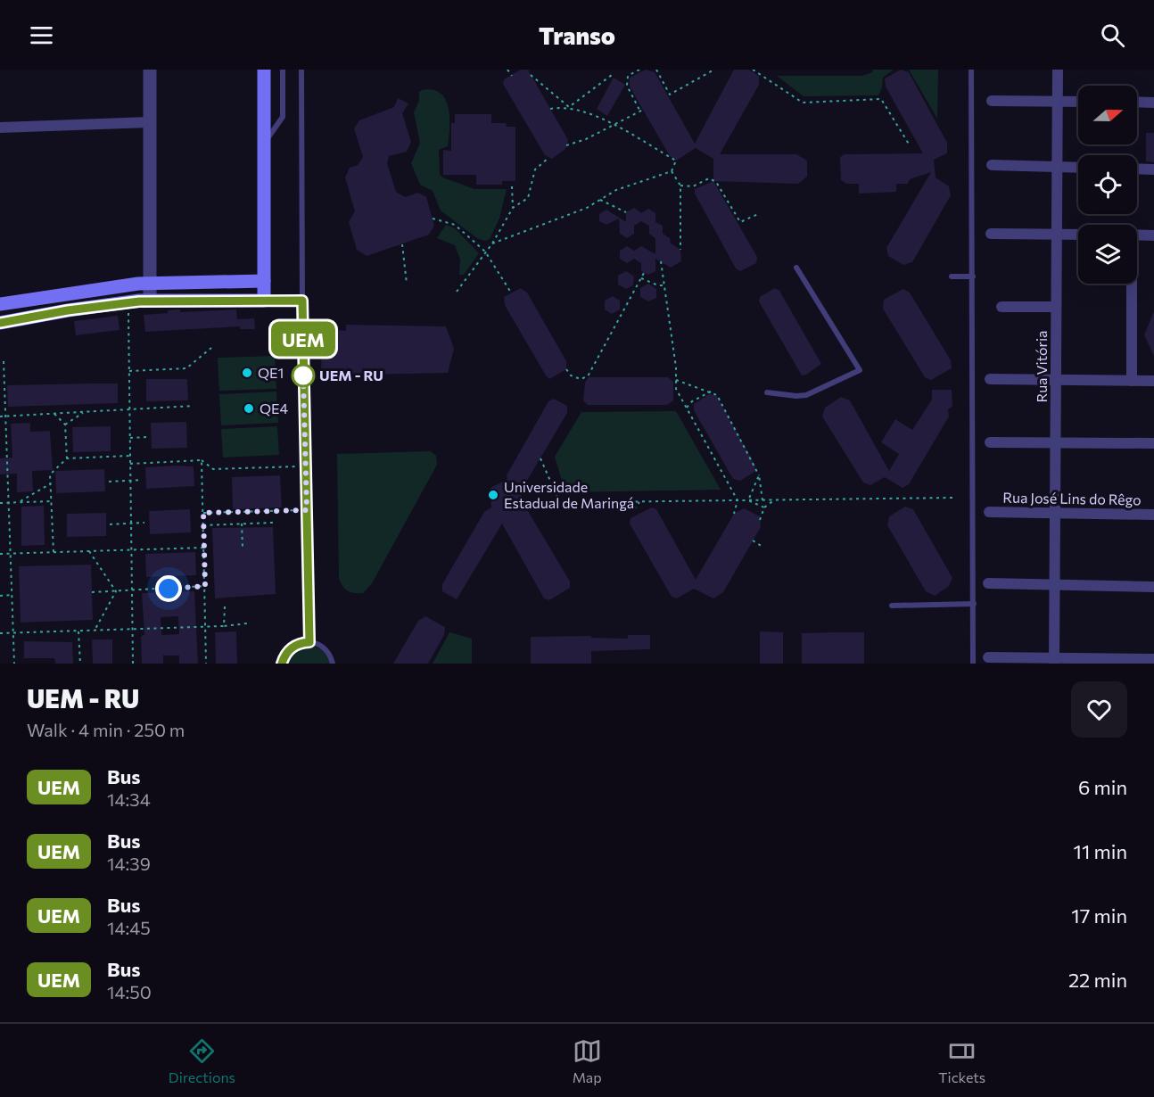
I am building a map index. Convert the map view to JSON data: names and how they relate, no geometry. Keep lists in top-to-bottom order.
{
  "streets": {
    "street": ["Rua Vitória", "Rua José Lins do Rêgo"]
  },
  "crossings": [
    ["Rua Vitória", "Rua José Lins do Rêgo"]
  ],
  "places": [
    "QE1",
    "UEM - RU",
    "QE4",
    "Universidade Estadual de Maringá"
  ],
  "lines": ["bus line UEM"],
  "north": "right",
  "page": {
    "header": "Transo",
    "on_map": "UEM",
    "heading": ["UEM - RU", "Walk · 4 min · 250 m"],
    "list": [
      {
        "mark": "UEM",
        "name": "Bus",
        "note": "14:34",
        "value": "6 min"
      },
      {
        "mark": "UEM",
        "name": "Bus",
        "note": "14:39",
        "value": "11 min"
      },
      {
        "mark": "UEM",
        "name": "Bus",
        "note": "14:45",
        "value": "17 min"
      },
      {
        "mark": "UEM",
        "name": "Bus",
        "note": "14:50",
        "value": "22 min"
      }
    ],
    "tabs": ["Directions", "Map", "Tickets"]
  }
}
